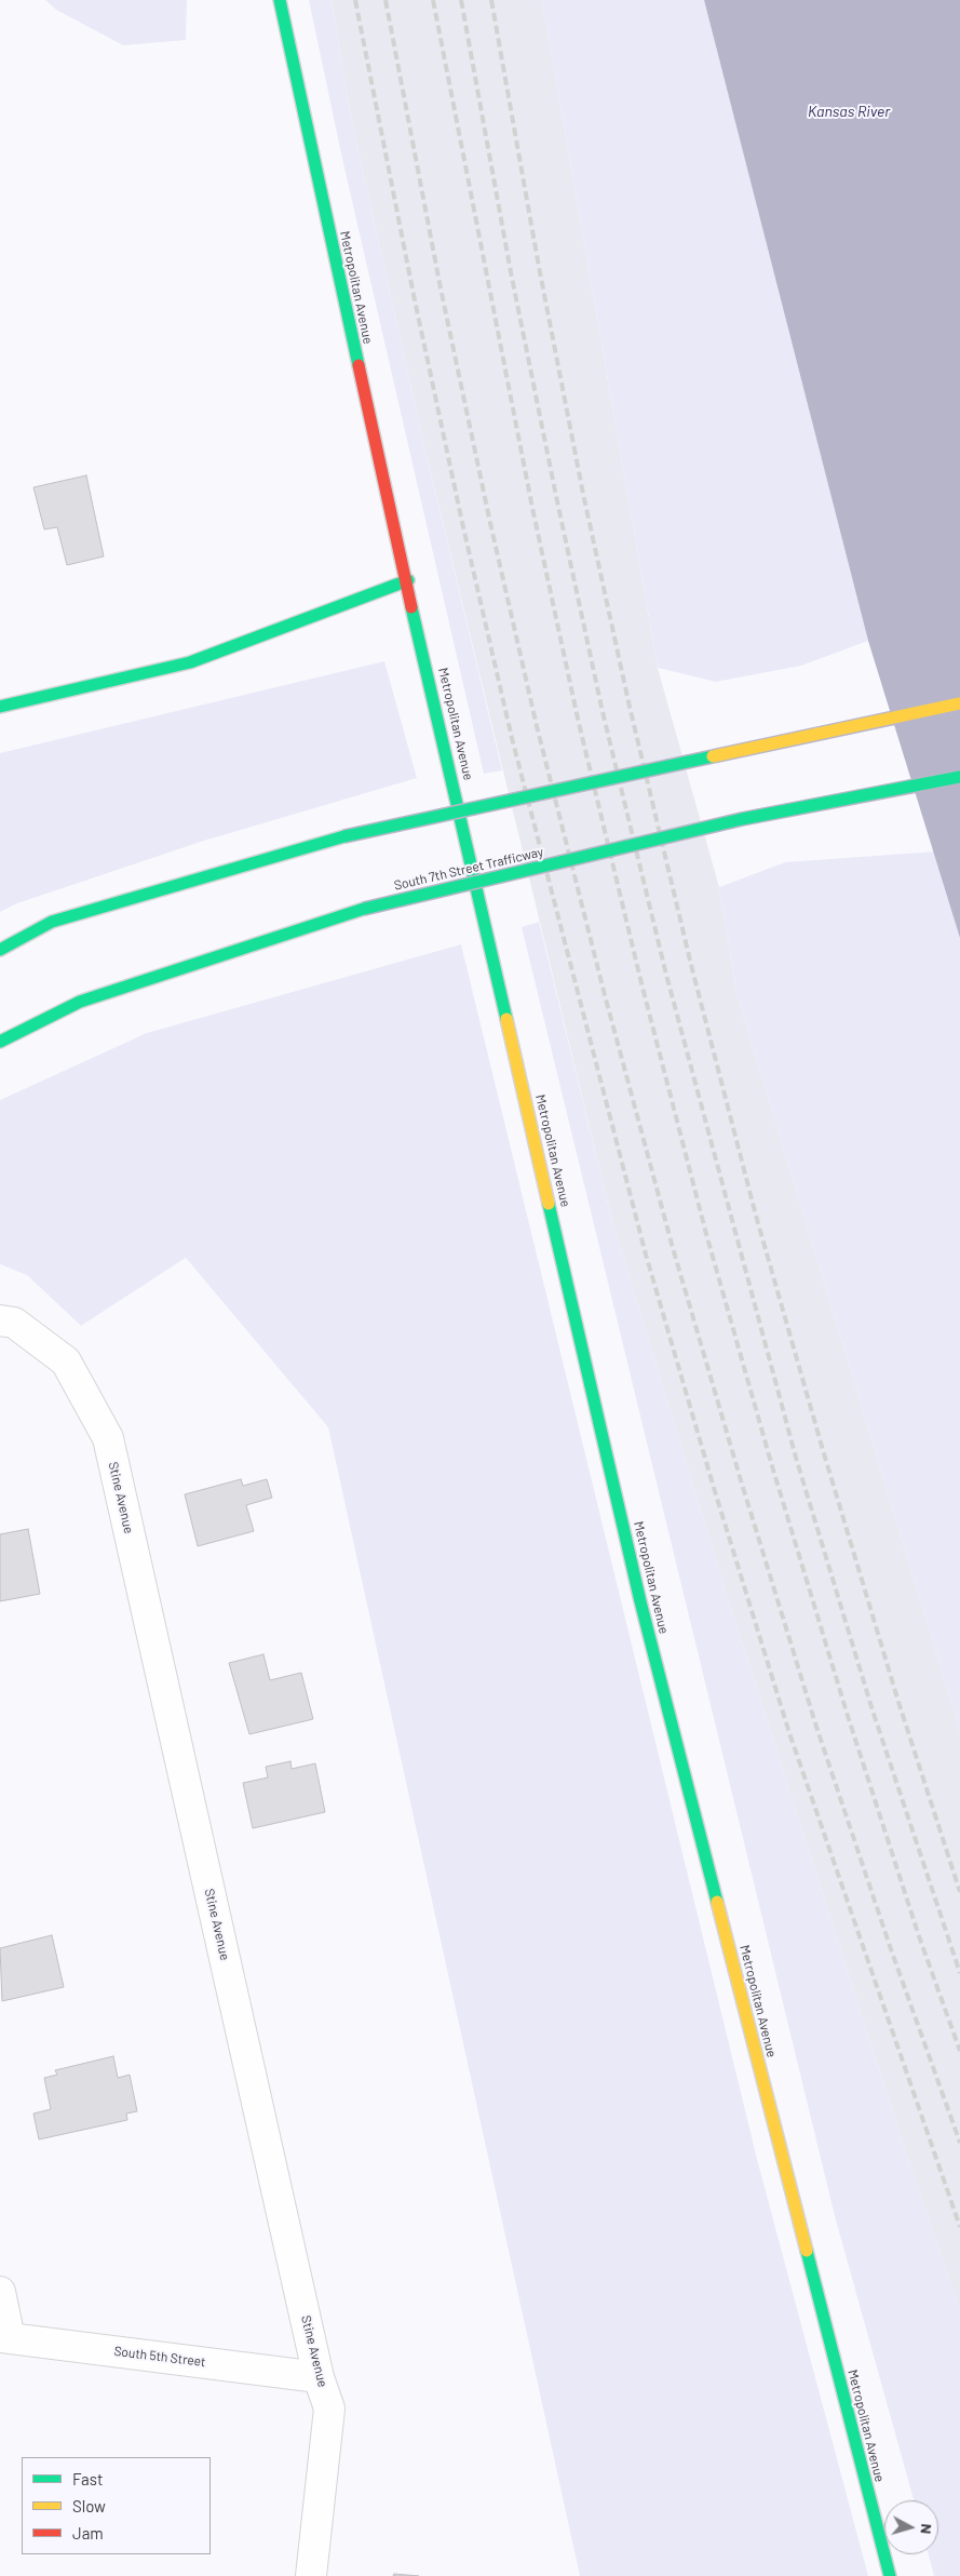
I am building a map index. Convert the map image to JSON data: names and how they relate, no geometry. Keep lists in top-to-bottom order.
{
  "streets": {
    "main road": ["Metropolitan Avenue", "South 7th Street Trafficway"],
    "street": ["Stine Avenue", "South 5th Street"]
  },
  "crossings": [
    ["Stine Avenue", "South 5th Street"]
  ],
  "water": ["Kansas River"],
  "legend": ["Fast", "Slow", "Jam"],
  "north": "right"
}
